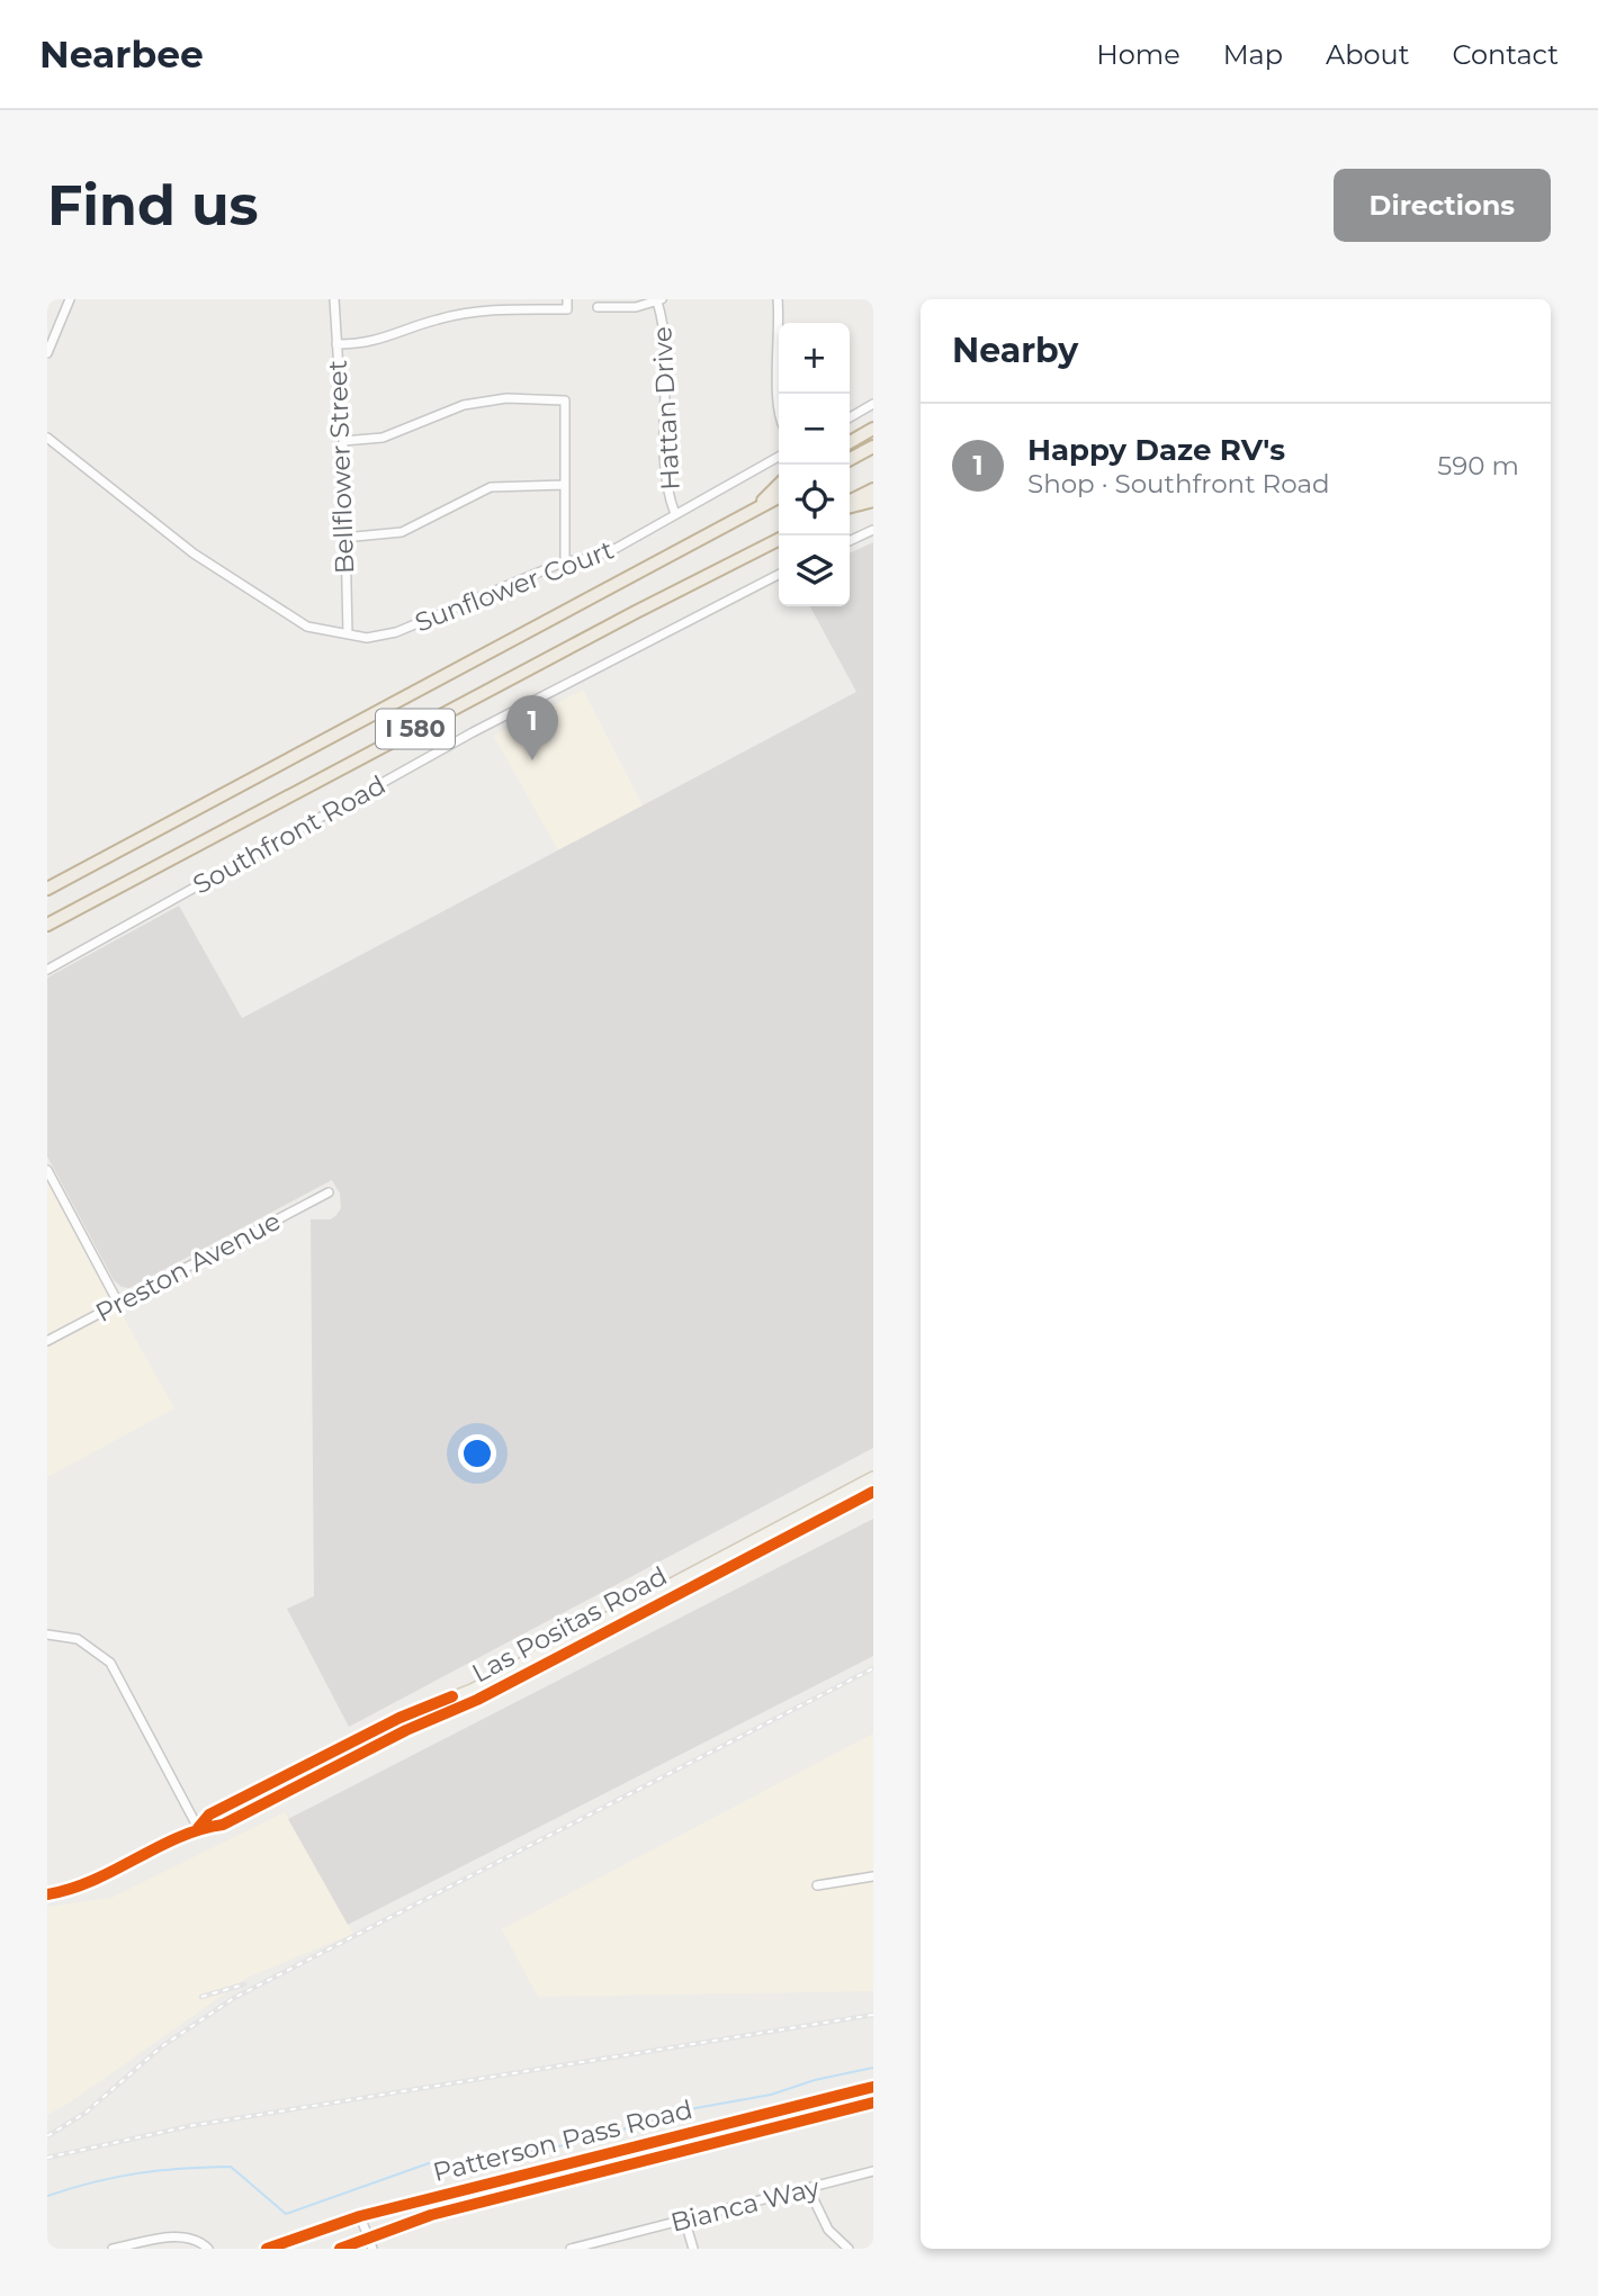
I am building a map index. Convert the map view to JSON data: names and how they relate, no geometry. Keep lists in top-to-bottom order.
{
  "streets": {
    "highway": ["I 580"],
    "main road": ["Las Positas Road", "Patterson Pass Road"],
    "street": [
      "Hattan Drive",
      "Bellflower Street",
      "Sunflower Court",
      "Southfront Road",
      "Preston Avenue",
      "Bianca Way"
    ]
  },
  "crossings": [
    ["Hattan Drive", "Sunflower Court"],
    ["Bellflower Street", "Sunflower Court"]
  ],
  "page": {
    "header": "Nearbee",
    "nav": [
      "Home",
      "Map",
      "About",
      "Contact"
    ],
    "buttons": "Directions",
    "title": "Find us",
    "heading": "Nearby",
    "map_buttons": ["+", "−"],
    "list": [
      {
        "mark": "1",
        "name": "Happy Daze RV's",
        "note": "Shop · Southfront Road",
        "value": "590 m"
      }
    ],
    "pins": "1"
  }
}
